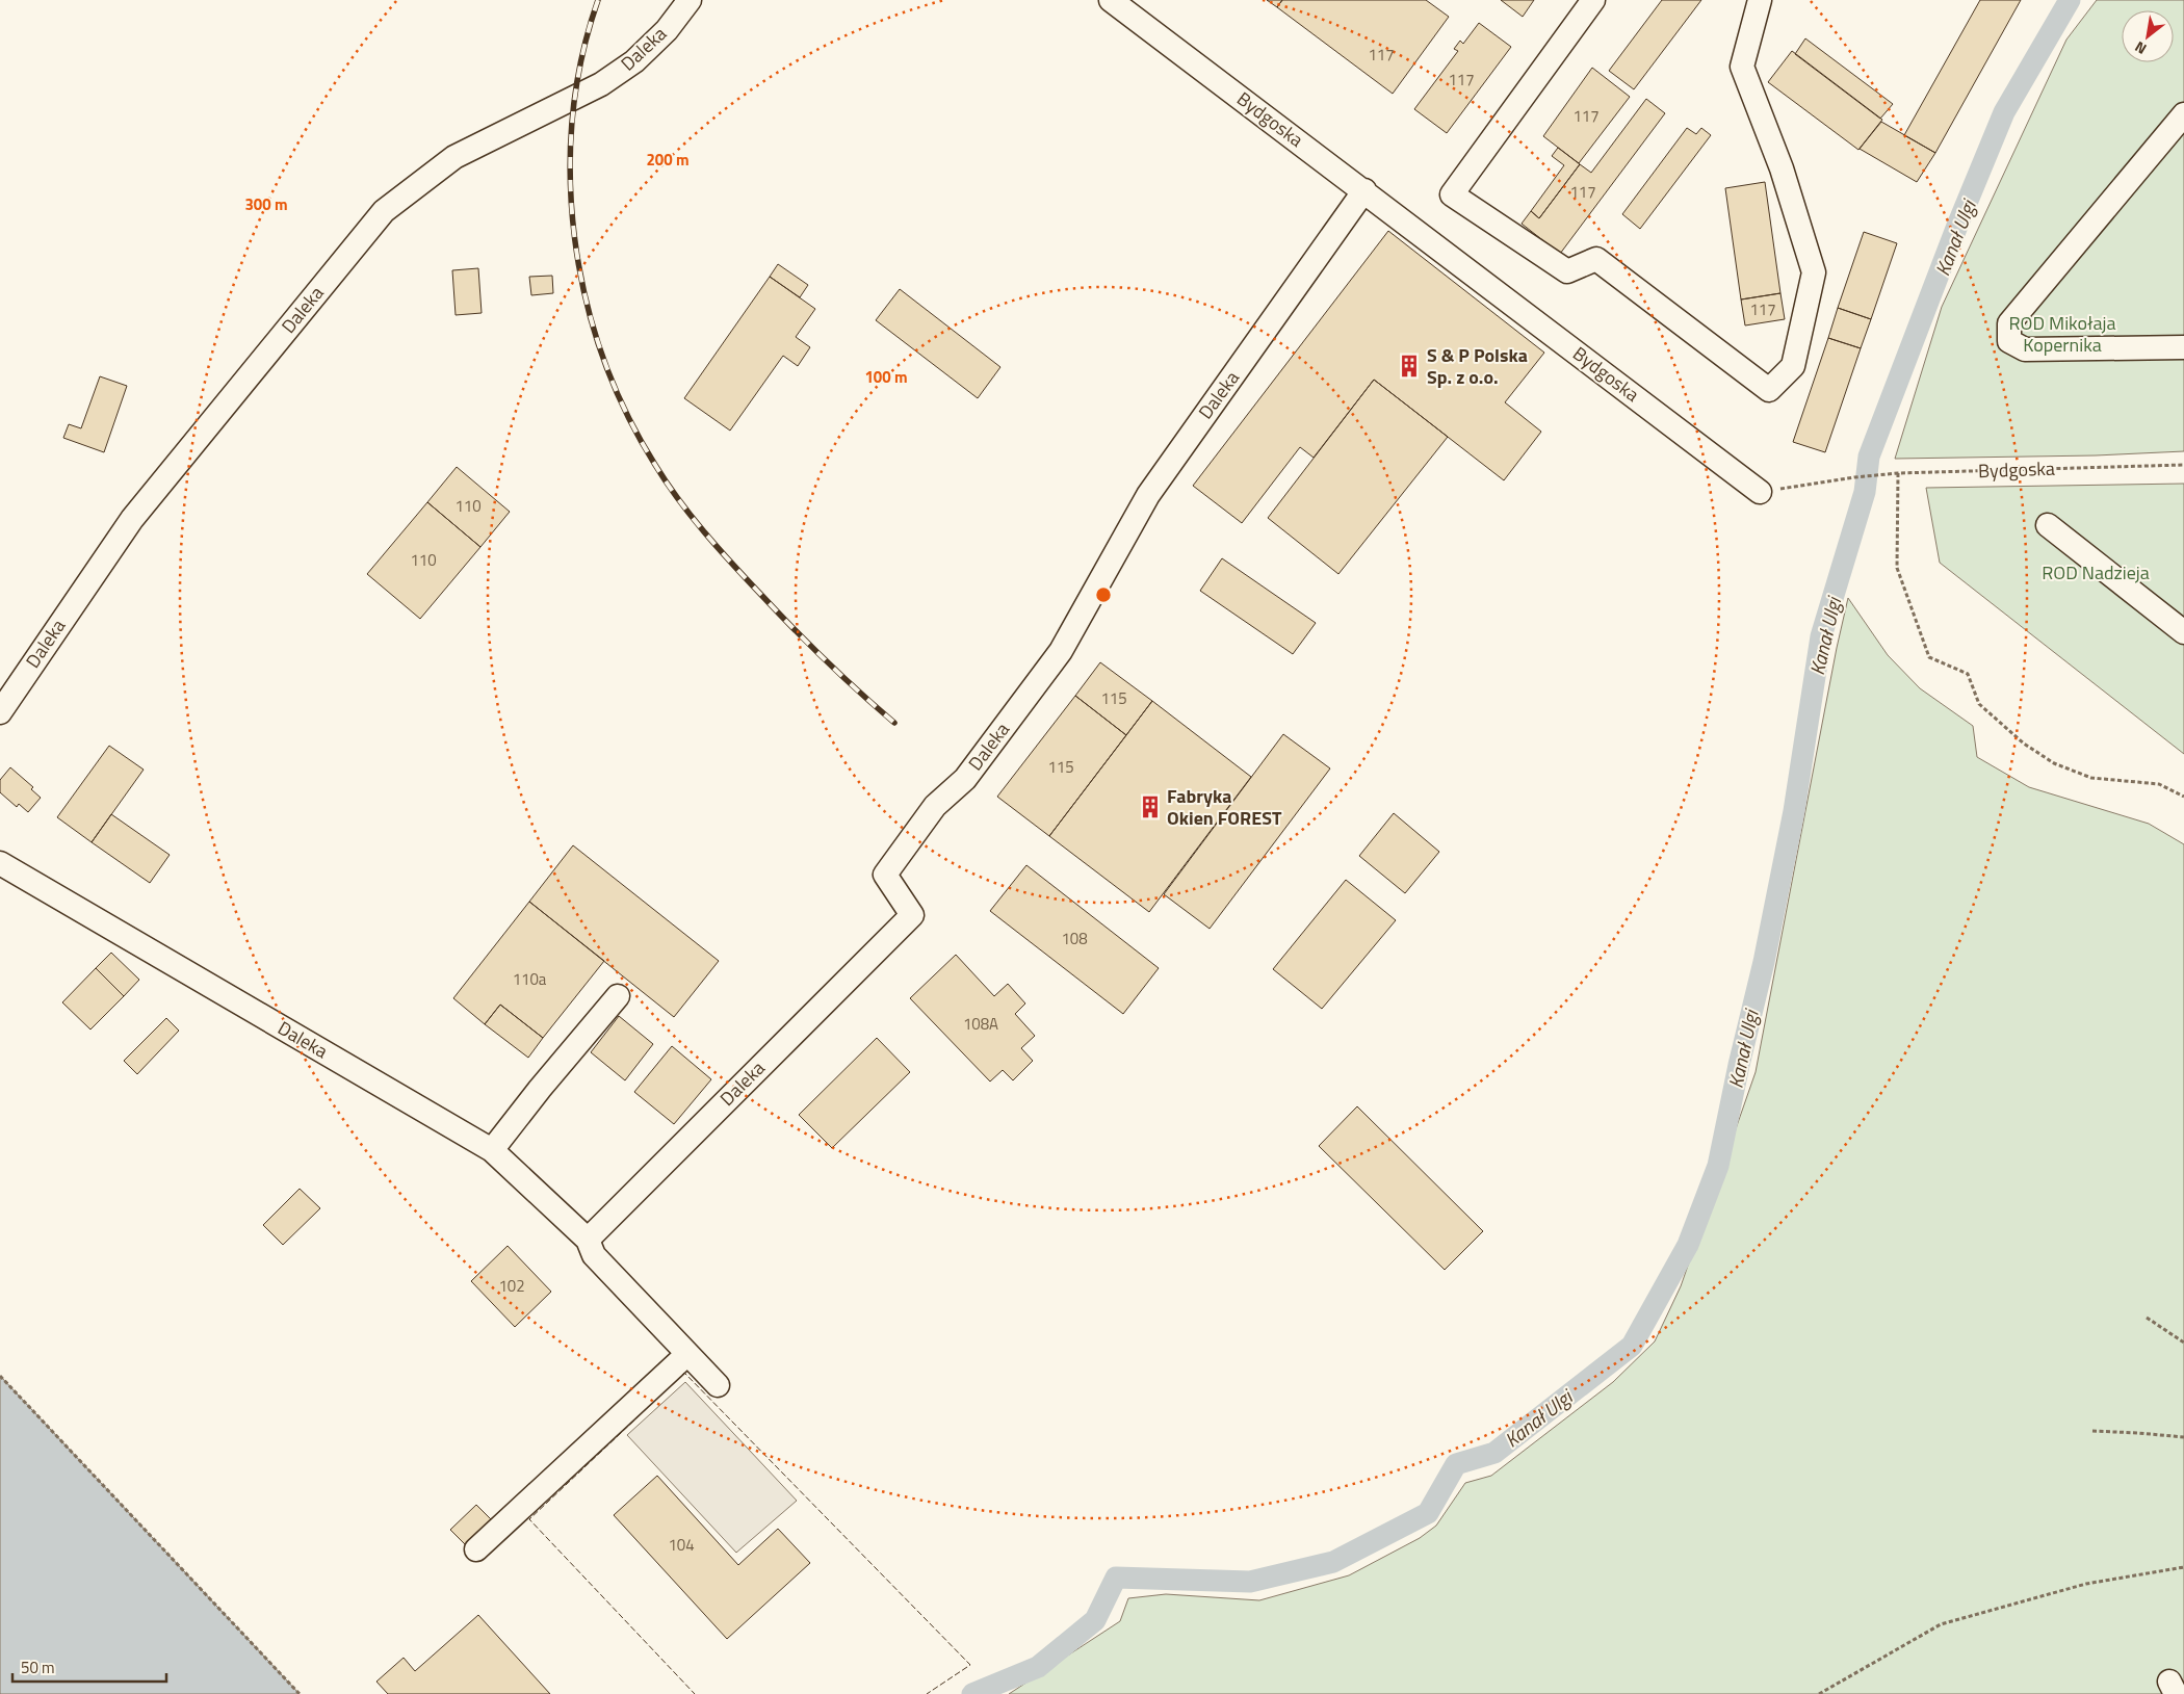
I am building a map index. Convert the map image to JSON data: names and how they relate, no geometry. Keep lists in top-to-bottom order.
{
  "streets": {
    "street": ["Daleka", "Bydgoska"]
  },
  "crossings": [
    ["Daleka", "Bydgoska"]
  ],
  "water": ["Kanał Ulgi"],
  "parks": ["ROD Mikołaja Kopernika", "ROD Nadzieja"],
  "places": {
    "building": ["S & P Polska Sp. z o.o.", "Fabryka Okien FOREST"]
  },
  "house_numbers": [
    "117",
    "117",
    "117",
    "117",
    "117",
    "110",
    "110",
    "115",
    "115",
    "108",
    "110a",
    "108A",
    "102",
    "104"
  ],
  "scale_bar": "50 m",
  "north": "bottom left",
  "rings": ["200 m", "300 m", "100 m"]
}
